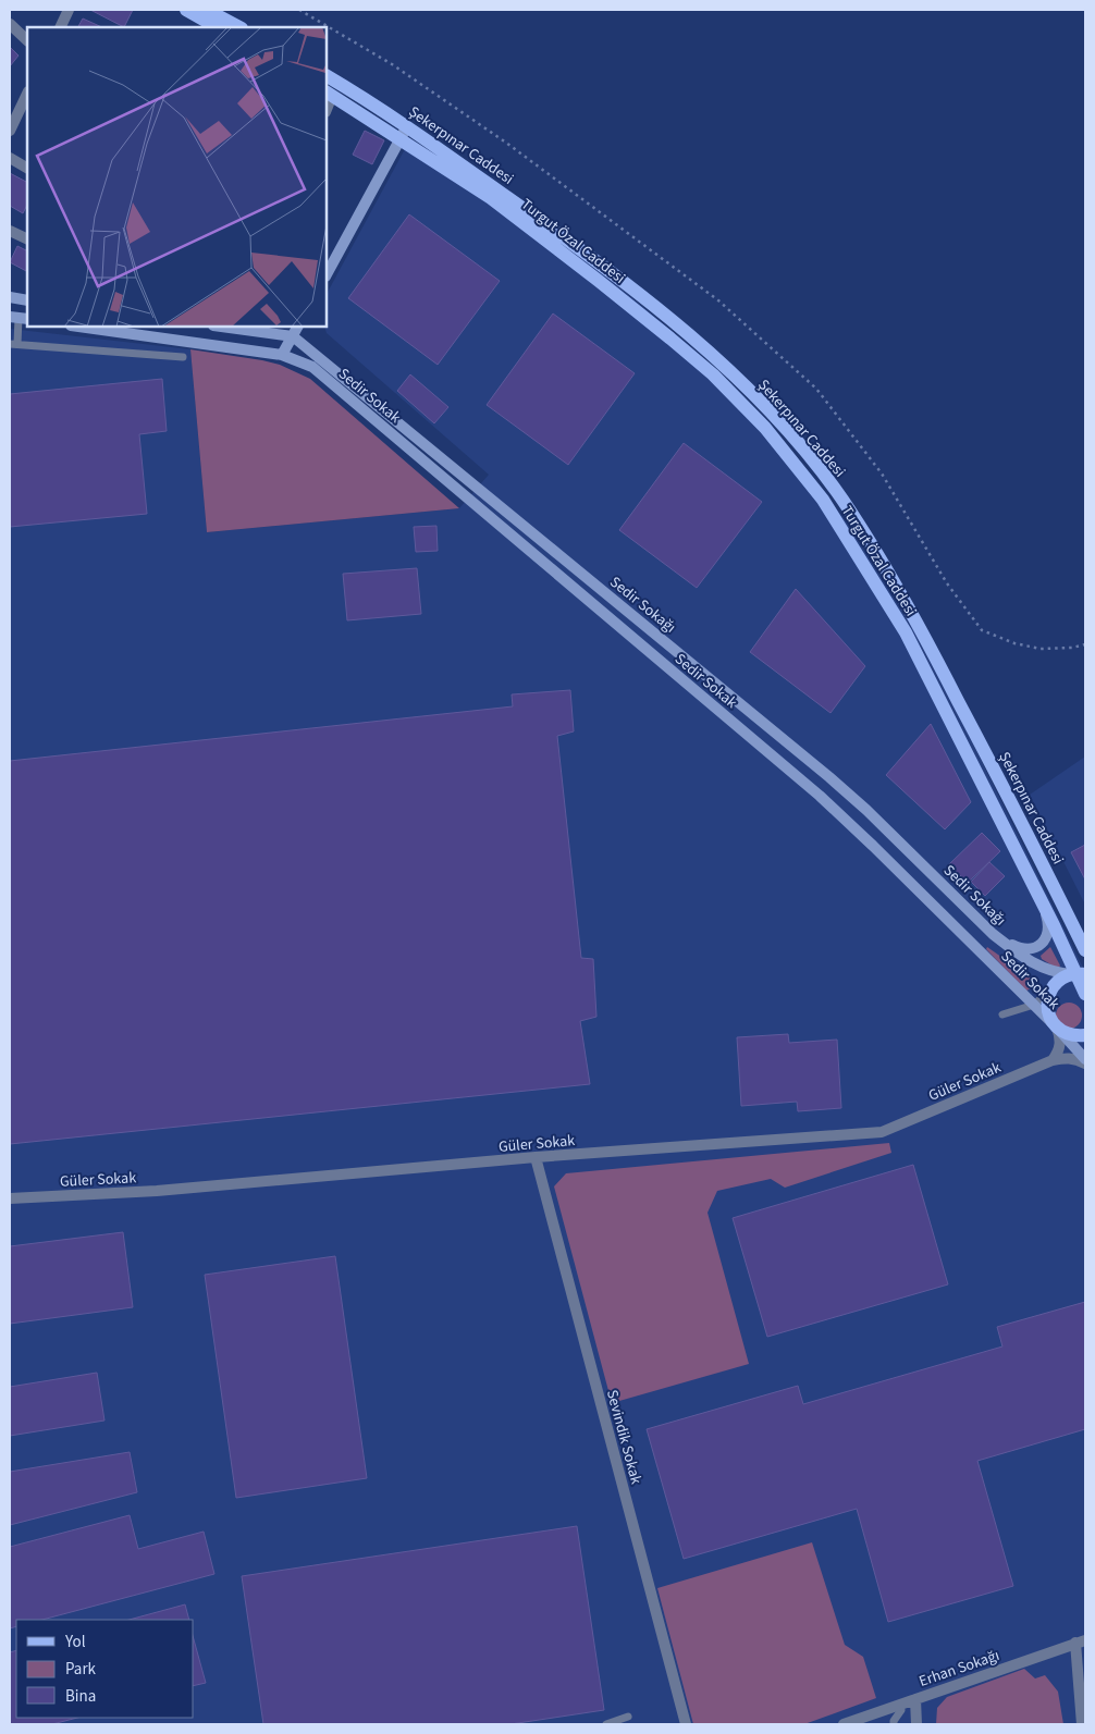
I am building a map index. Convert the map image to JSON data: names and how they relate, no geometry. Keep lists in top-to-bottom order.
{
  "streets": {
    "main road": ["Şekerpınar Caddesi", "Turgut Özal Caddesi"],
    "street": [
      "Sedir Sokak",
      "Sedir Sokağı",
      "Güler Sokak",
      "Sevindik Sokak",
      "Erhan Sokağı"
    ]
  },
  "crossings": [
    ["Şekerpınar Caddesi", "Turgut Özal Caddesi"],
    ["Turgut Özal Caddesi", "Sedir Sokağı"],
    ["Güler Sokak", "Sevindik Sokak"]
  ],
  "legend": ["Yol", "Park", "Bina"]
}
